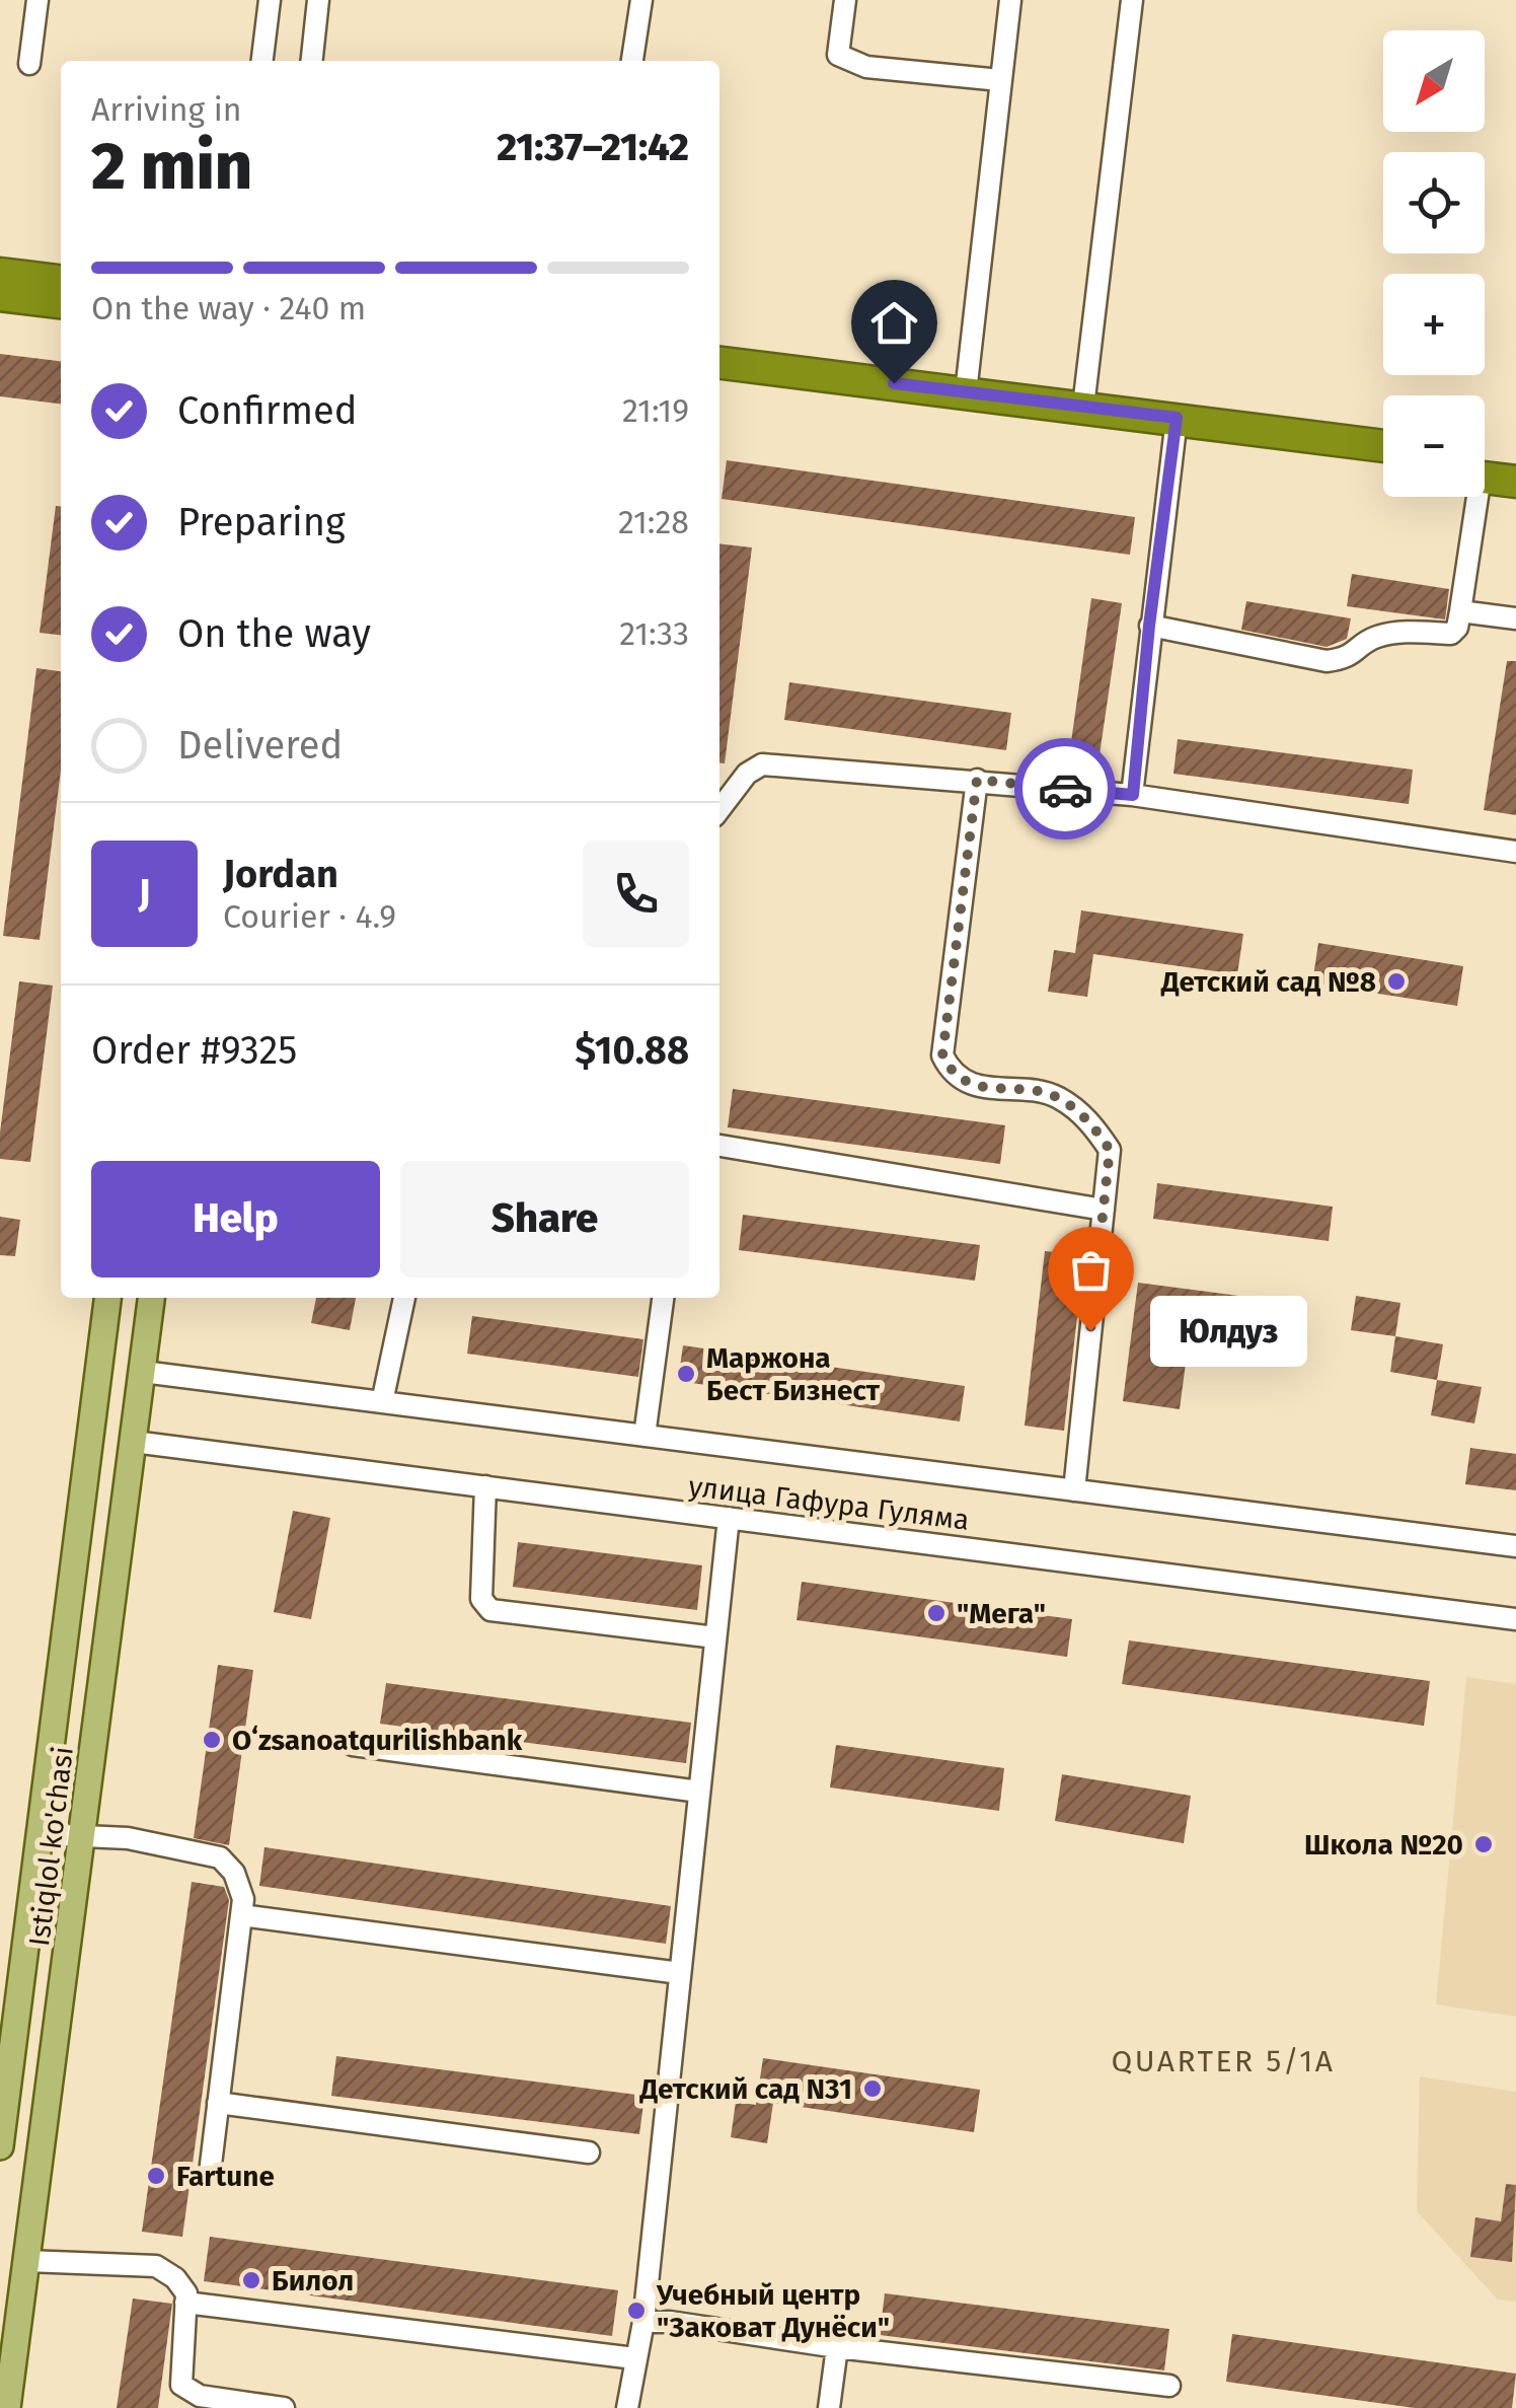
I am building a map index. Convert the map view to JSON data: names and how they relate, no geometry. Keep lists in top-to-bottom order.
{
  "streets": {
    "main road": ["Istiqlol ko'chasi"],
    "street": ["улица Гафура Гуляма"]
  },
  "crossings": [
    ["улица Гафура Гуляма", "Istiqlol ko'chasi"]
  ],
  "districts": ["QUARTER 5/1A"],
  "places": [
    "Детский сад №8",
    "Юлдуз",
    "Маржона Бест Бизнест",
    "\"Мега\"",
    "Oʻzsanoatqurilishbank",
    "Школа №20",
    "Детский сад N31",
    "Fartune",
    "Билол",
    "Учебный центр \"Заковат Дунёси\""
  ],
  "north": "bottom left",
  "page": {
    "map_buttons": ["+", "−"],
    "heading": ["2 min", "Arriving in", "21:37–21:42"],
    "panel": [
      "Jordan",
      "Courier · 4.9",
      "Order #9325",
      "$10.88"
    ],
    "bar": "On the way · 240 m",
    "list": [
      ["Confirmed", "21:19"],
      ["Preparing", "21:28"],
      ["On the way", "21:33"],
      "Delivered"
    ],
    "round": "J",
    "buttons": ["Help", "Share"],
    "bubble": "Юлдуз"
  }
}
